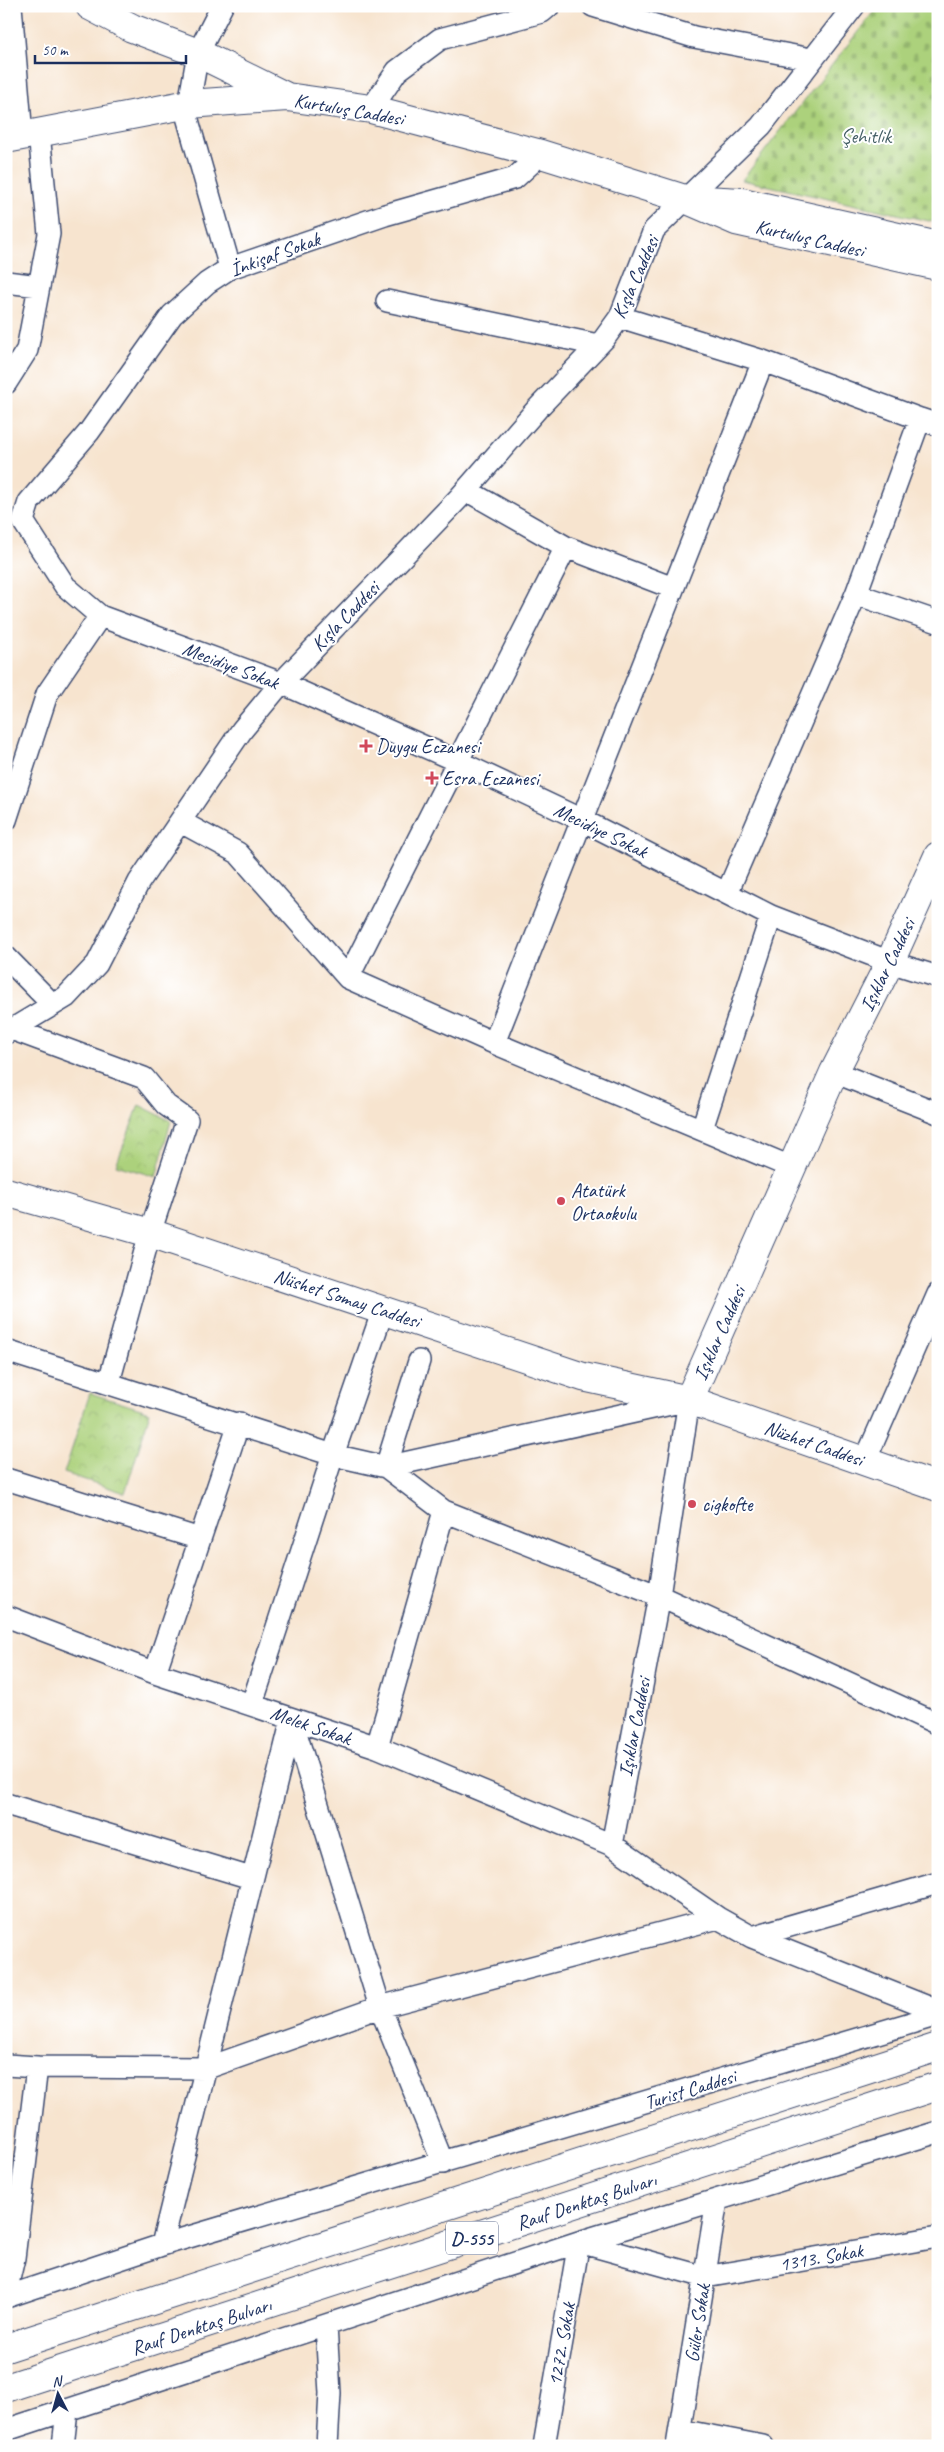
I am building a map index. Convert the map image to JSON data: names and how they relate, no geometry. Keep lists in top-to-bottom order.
{
  "streets": {
    "main road": [
      "Kurtuluş Caddesi",
      "Işıklar Caddesi",
      "Nüshet Somay Caddesi",
      "Nüzhet Caddesi",
      "Rauf Denktaş Bulvarı",
      "D-555"
    ],
    "street": [
      "İnkişaf Sokak",
      "Kışla Caddesi",
      "Mecidiye Sokak",
      "Melek Sokak",
      "Turist Caddesi",
      "1313. Sokak",
      "Güler Sokak",
      "1272. Sokak"
    ]
  },
  "crossings": [
    ["Kurtuluş Caddesi", "İnkişaf Sokak"],
    ["Kurtuluş Caddesi", "Kışla Caddesi"],
    ["İnkişaf Sokak", "Mecidiye Sokak"],
    ["Kışla Caddesi", "Mecidiye Sokak"],
    ["Mecidiye Sokak", "Işıklar Caddesi"],
    ["Işıklar Caddesi", "Nüshet Somay Caddesi"],
    ["Işıklar Caddesi", "Nüzhet Caddesi"],
    ["Işıklar Caddesi", "Melek Sokak"],
    ["Nüshet Somay Caddesi", "Nüzhet Caddesi"],
    ["Melek Sokak", "Turist Caddesi"],
    ["Rauf Denktaş Bulvarı", "Güler Sokak"],
    ["Rauf Denktaş Bulvarı", "1272. Sokak"],
    ["1313. Sokak", "Güler Sokak"]
  ],
  "parks": ["Şehitlik"],
  "places": {
    "health": ["Duygu Eczanesi", "Esra Eczanesi"],
    "other": ["Atatürk Ortaokulu", "cigkofte"]
  },
  "scale_bar": "50 m",
  "north": "top"
}
